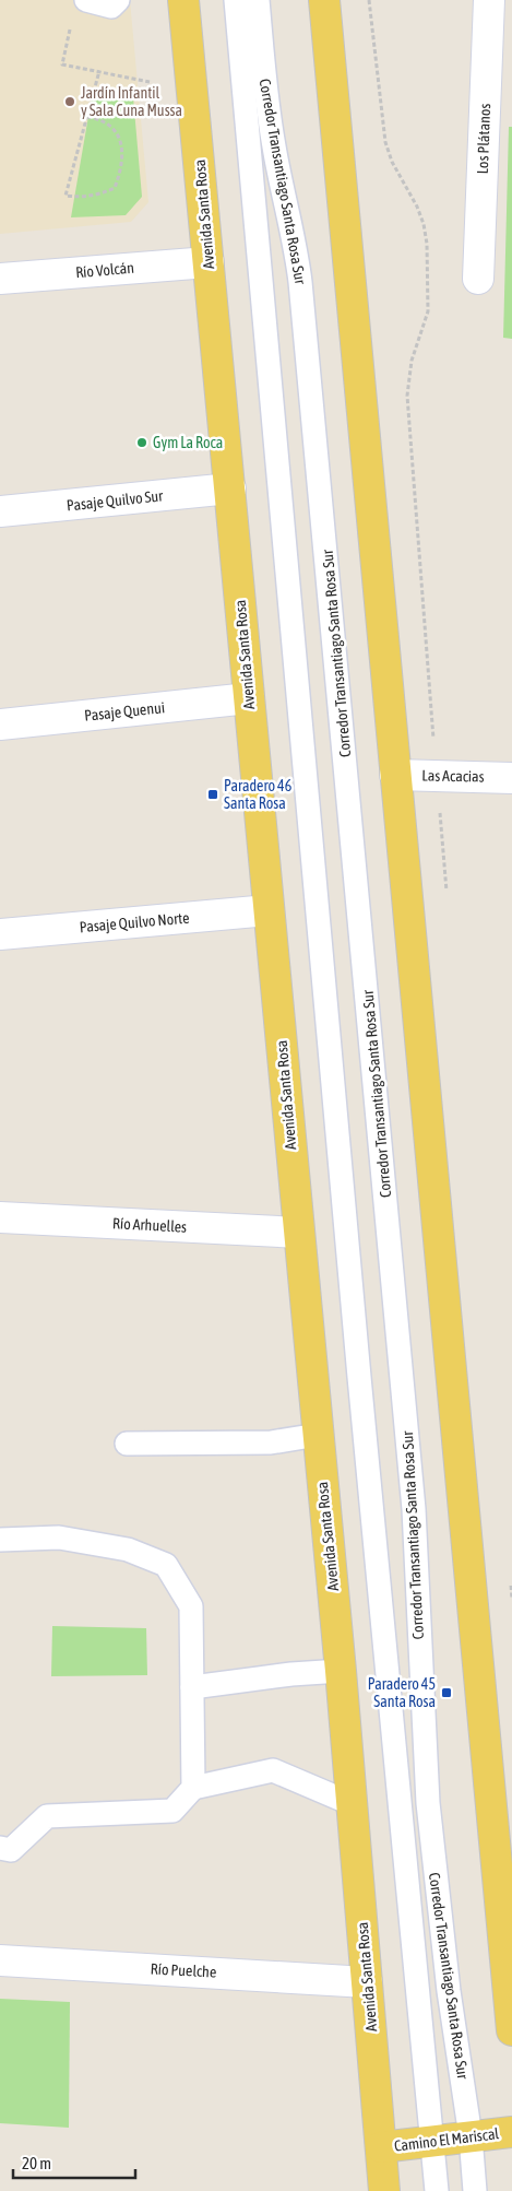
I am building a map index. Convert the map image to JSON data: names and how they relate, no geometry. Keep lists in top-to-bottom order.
{
  "streets": {
    "main road": ["Avenida Santa Rosa", "Camino El Mariscal"],
    "street": [
      "Los Plátanos",
      "Río Volcán",
      "Pasaje Quilvo Sur",
      "Pasaje Quenui",
      "Las Acacias",
      "Pasaje Quilvo Norte",
      "Río Arhuelles",
      "Río Puelche"
    ],
    "lane": ["Corredor Transantiago Santa Rosa Sur"]
  },
  "crossings": [
    ["Corredor Transantiago Santa Rosa Sur", "Camino El Mariscal"],
    ["Avenida Santa Rosa", "Río Volcán"],
    ["Avenida Santa Rosa", "Pasaje Quilvo Sur"],
    ["Avenida Santa Rosa", "Pasaje Quenui"],
    ["Avenida Santa Rosa", "Pasaje Quilvo Norte"],
    ["Avenida Santa Rosa", "Río Arhuelles"],
    ["Avenida Santa Rosa", "Río Puelche"],
    ["Avenida Santa Rosa", "Camino El Mariscal"]
  ],
  "places": {
    "other": ["Jardín Infantil y Sala Cuna Mussa", "Gym La Roca"],
    "transit": ["Paradero 46 Santa Rosa", "Paradero 45 Santa Rosa"]
  },
  "scale_bar": "20 m"
}
